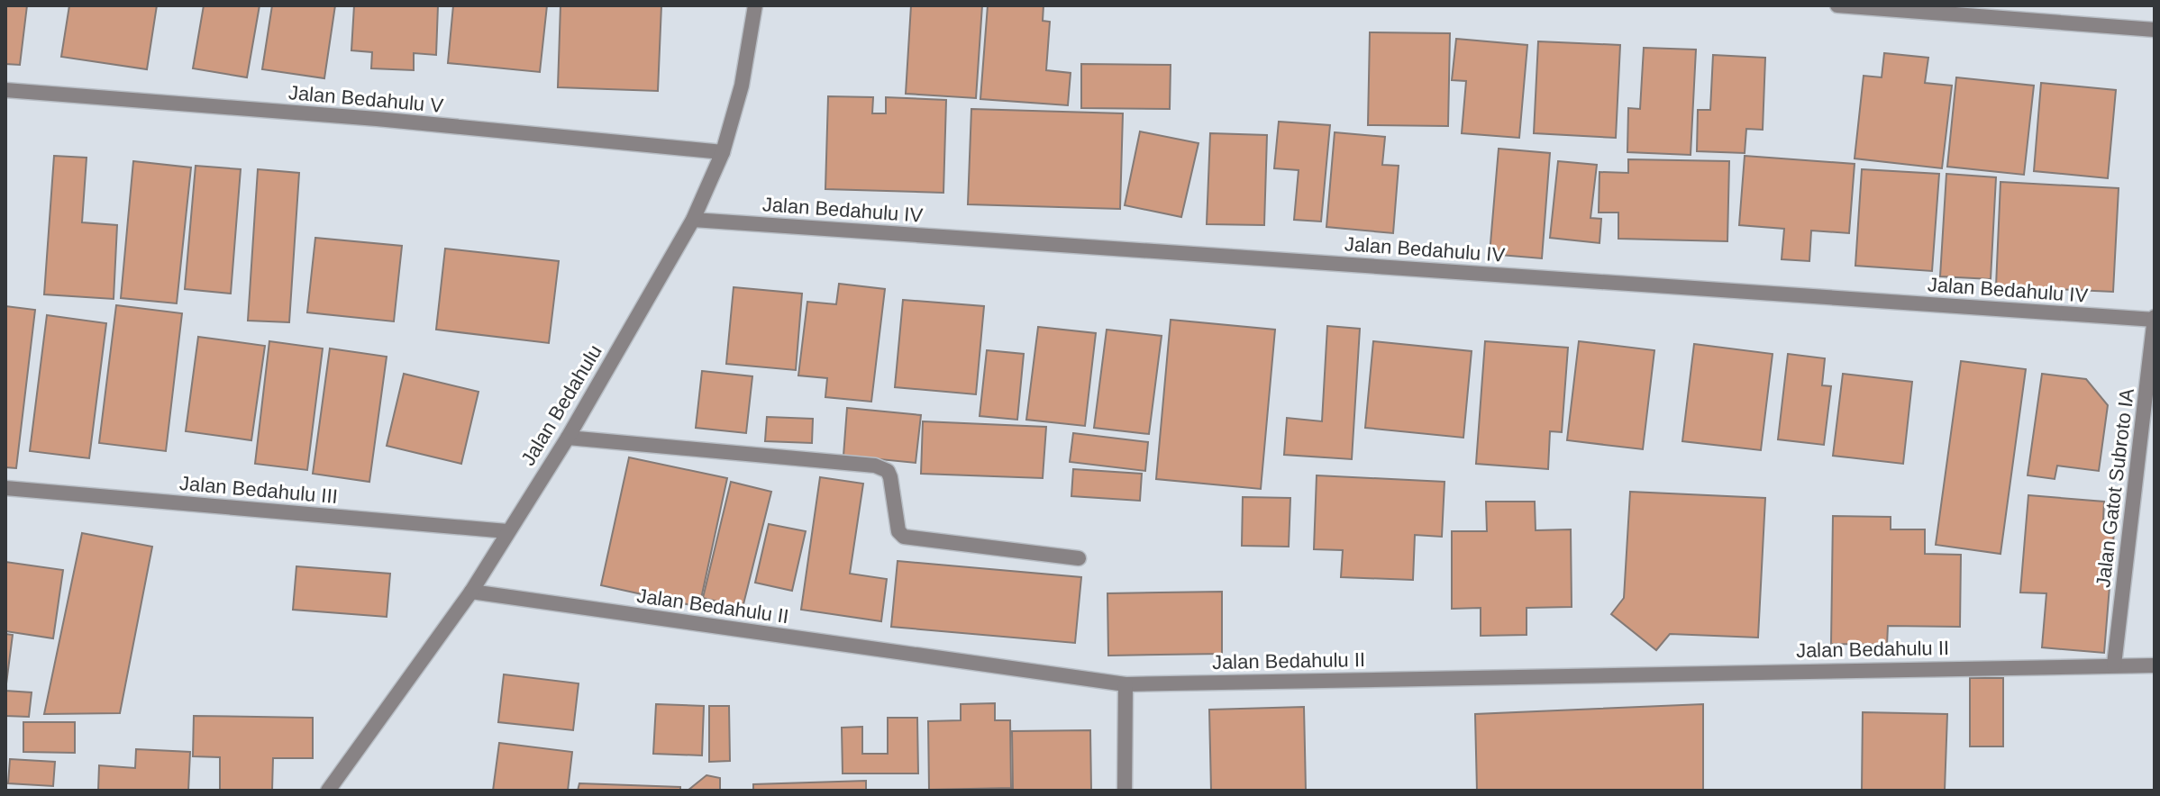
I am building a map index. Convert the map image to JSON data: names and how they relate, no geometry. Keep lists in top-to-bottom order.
{
  "streets": {
    "street": [
      "Jalan Bedahulu V",
      "Jalan Bedahulu IV",
      "Jalan Bedahulu",
      "Jalan Gatot Subroto IA",
      "Jalan Bedahulu III",
      "Jalan Bedahulu II"
    ]
  },
  "crossings": [
    ["Jalan Bedahulu V", "Jalan Bedahulu"],
    ["Jalan Bedahulu IV", "Jalan Bedahulu"],
    ["Jalan Bedahulu IV", "Jalan Gatot Subroto IA"],
    ["Jalan Bedahulu", "Jalan Bedahulu III"],
    ["Jalan Bedahulu", "Jalan Bedahulu II"],
    ["Jalan Gatot Subroto IA", "Jalan Bedahulu II"]
  ]
}
